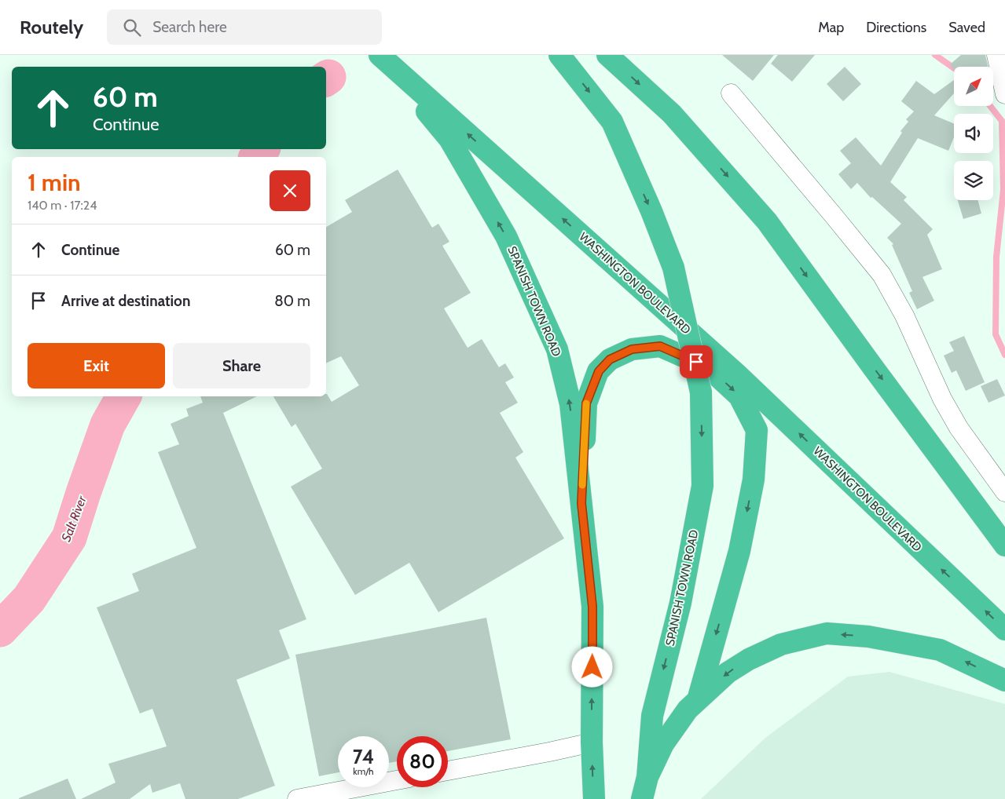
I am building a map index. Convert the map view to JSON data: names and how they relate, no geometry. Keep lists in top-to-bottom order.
{
  "streets": {
    "highway": ["WASHINGTON BOULEVARD", "SPANISH TOWN ROAD"]
  },
  "crossings": [
    ["WASHINGTON BOULEVARD", "SPANISH TOWN ROAD"]
  ],
  "water": ["Salt River"],
  "north": "top right",
  "page": {
    "header": "Routely",
    "search": "Search here",
    "nav": ["Map", "Directions", "Saved"],
    "turn": ["60 m", "Continue"],
    "heading": ["1 min", "140 m · 17:24"],
    "list": [
      {
        "name": "Continue",
        "value": "60 m"
      },
      {
        "name": "Arrive at destination",
        "value": "80 m"
      }
    ],
    "buttons": ["Exit", "Share"],
    "speed": "74 km/h",
    "limit": "80"
  }
}
